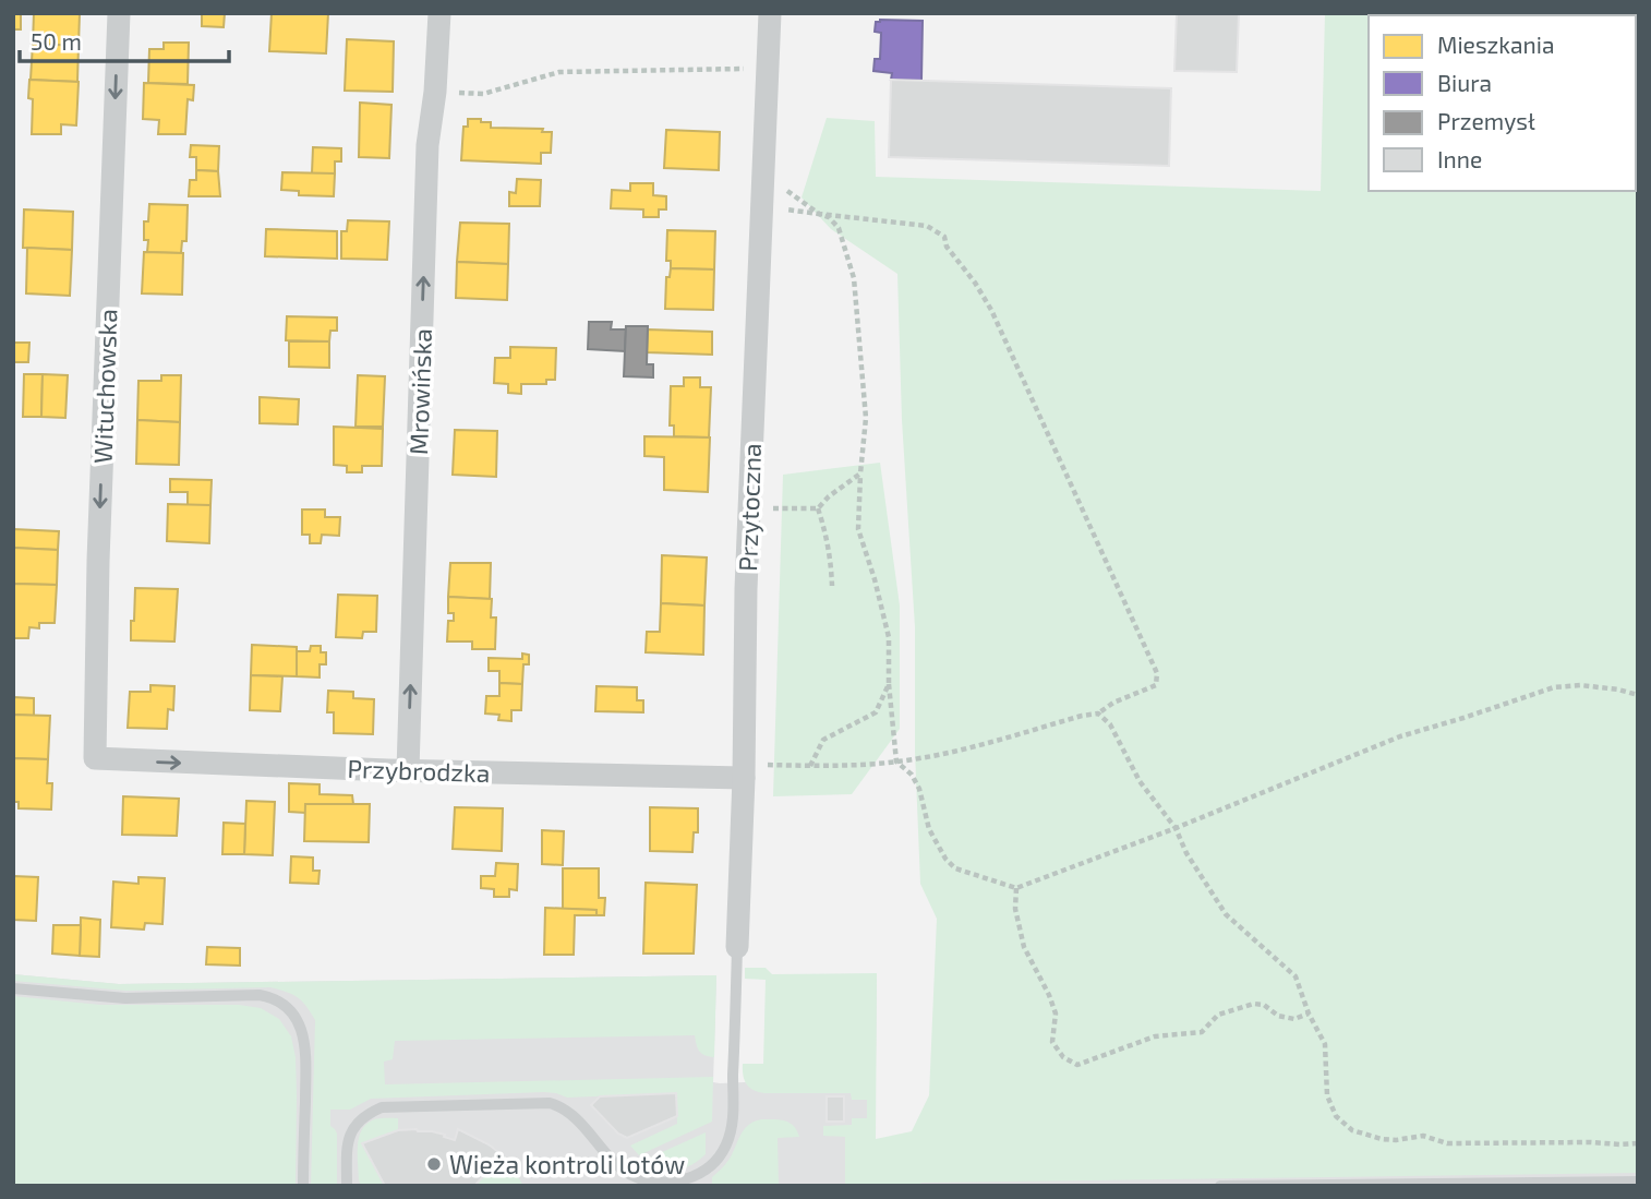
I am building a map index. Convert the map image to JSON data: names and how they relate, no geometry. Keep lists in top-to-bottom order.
{
  "streets": {
    "street": [
      "Wituchowska",
      "Mrowińska",
      "Przytoczna",
      "Przybrodzka"
    ]
  },
  "crossings": [
    ["Wituchowska", "Przybrodzka"],
    ["Mrowińska", "Przybrodzka"],
    ["Przytoczna", "Przybrodzka"]
  ],
  "one_way": ["Wituchowska", "Mrowińska", "Przybrodzka"],
  "places": ["Wieża kontroli lotów"],
  "legend": [
    "Mieszkania",
    "Biura",
    "Przemysł",
    "Inne"
  ],
  "scale_bar": "50 m"
}
